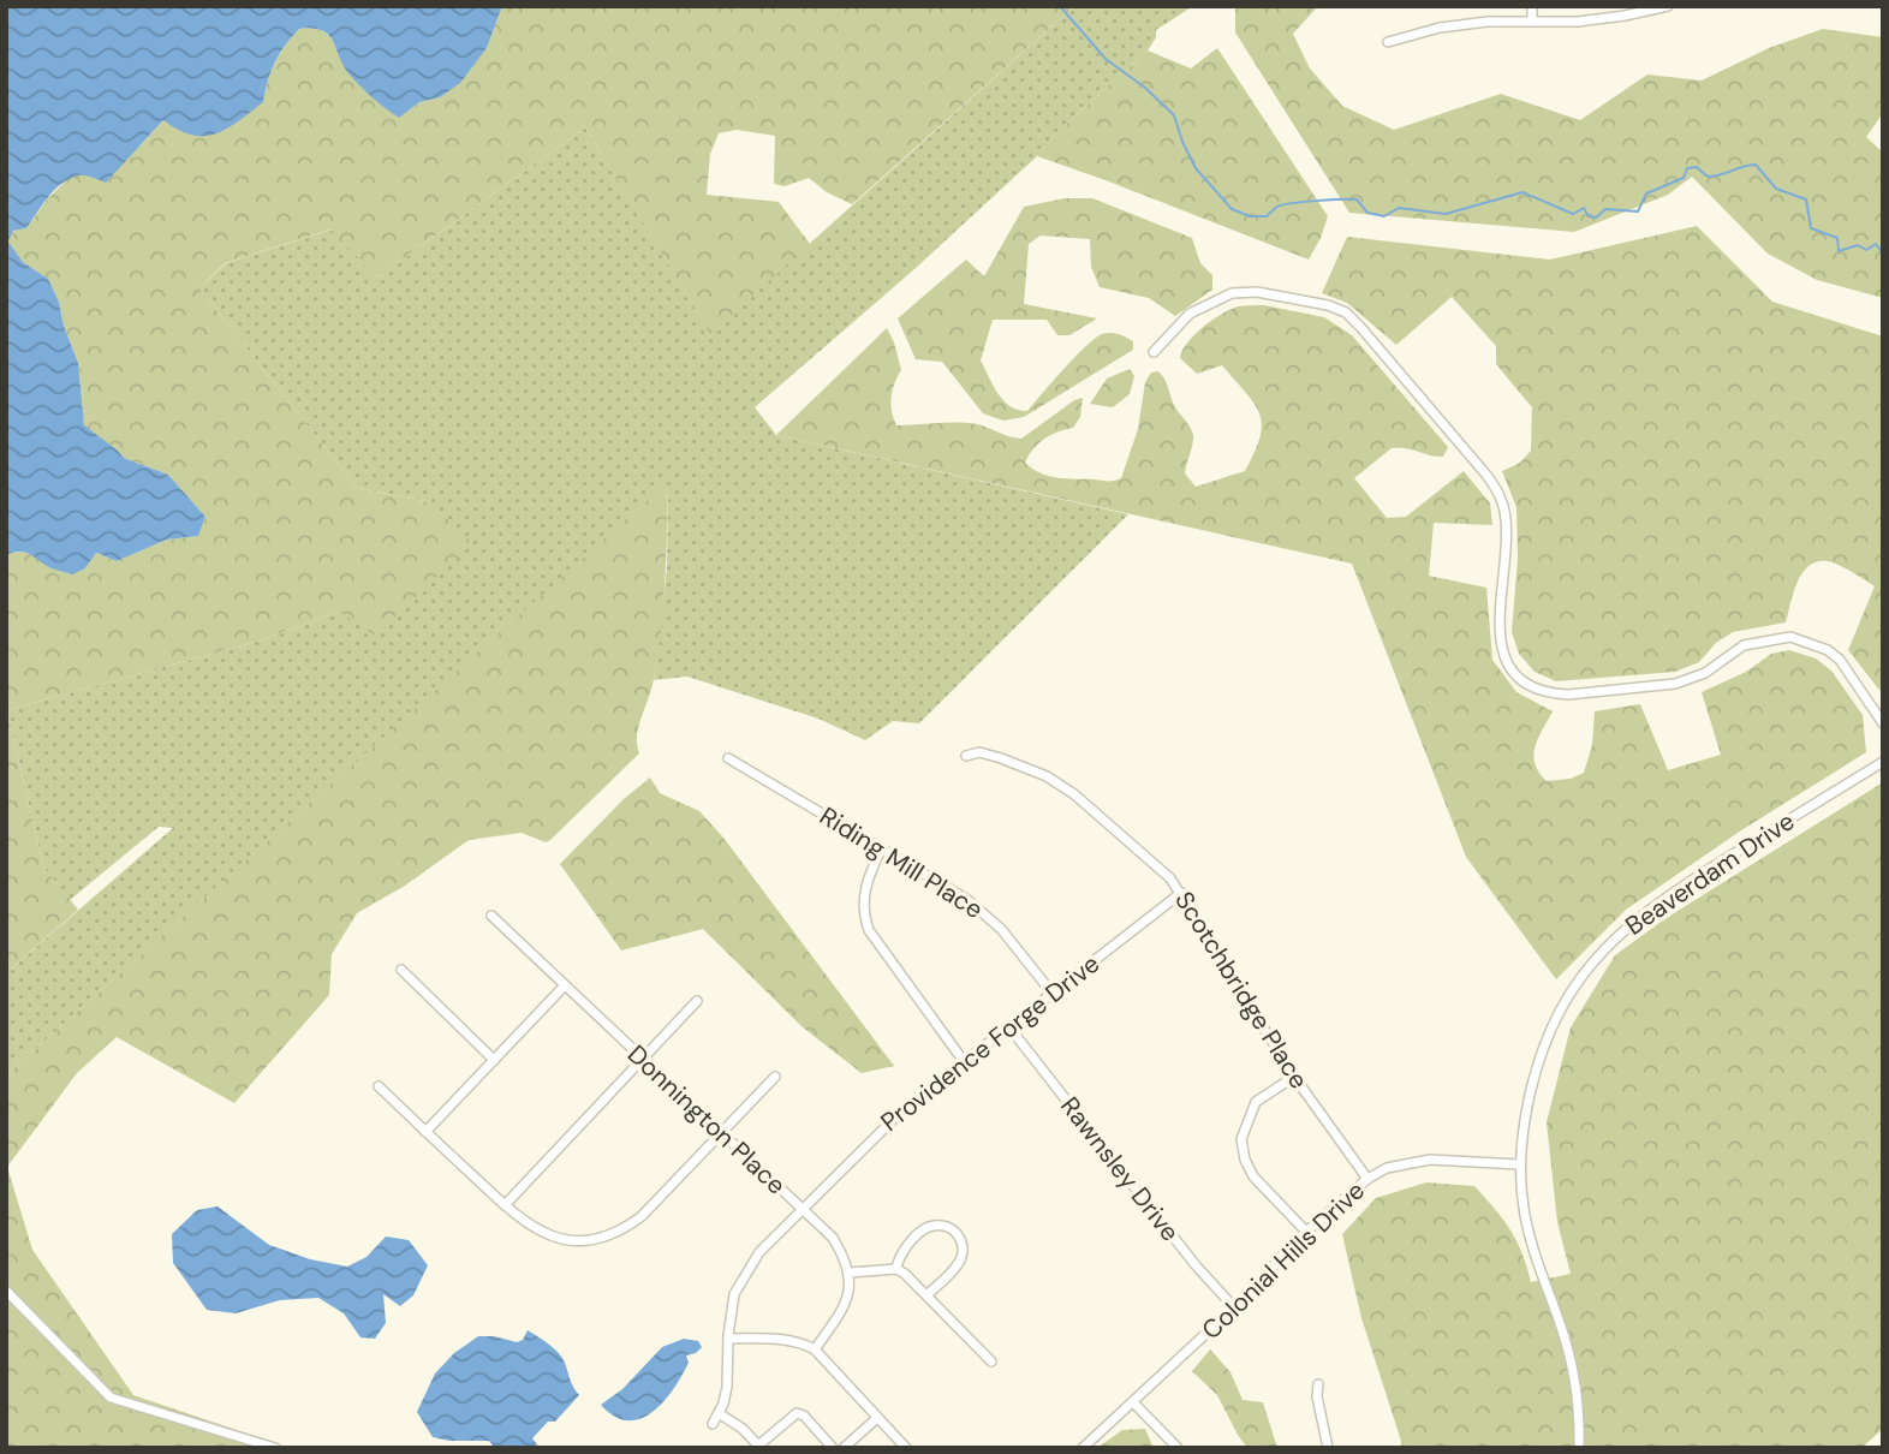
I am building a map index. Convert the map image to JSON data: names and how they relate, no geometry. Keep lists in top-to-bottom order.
{
  "streets": {
    "street": [
      "Riding Mill Place",
      "Beaverdam Drive",
      "Scotchbridge Place",
      "Providence Forge Drive",
      "Donnington Place",
      "Rawnsley Drive",
      "Colonial Hills Drive"
    ]
  },
  "crossings": [
    ["Riding Mill Place", "Providence Forge Drive"],
    ["Beaverdam Drive", "Colonial Hills Drive"],
    ["Scotchbridge Place", "Providence Forge Drive"],
    ["Scotchbridge Place", "Colonial Hills Drive"],
    ["Providence Forge Drive", "Donnington Place"],
    ["Providence Forge Drive", "Rawnsley Drive"],
    ["Rawnsley Drive", "Colonial Hills Drive"]
  ]
}
